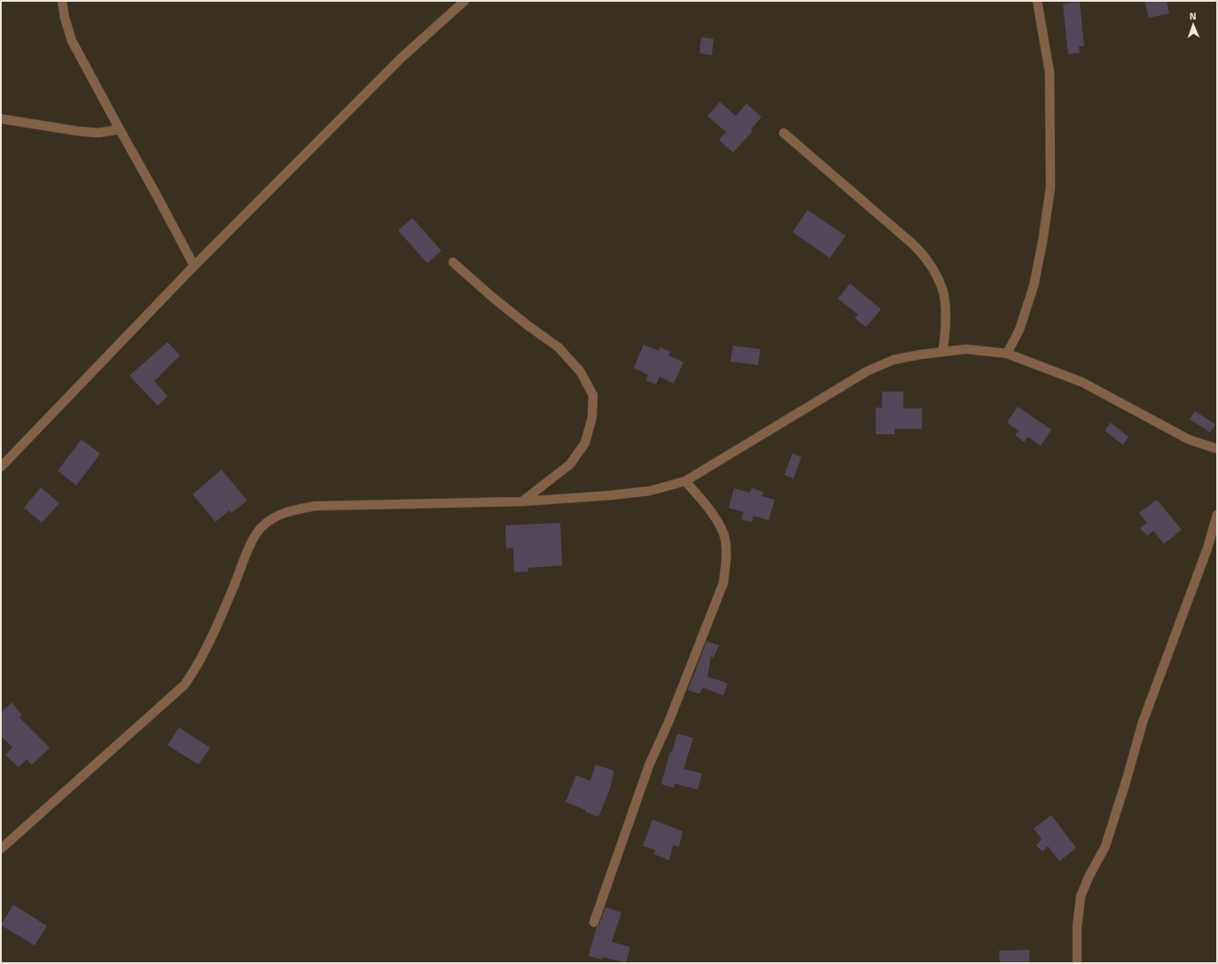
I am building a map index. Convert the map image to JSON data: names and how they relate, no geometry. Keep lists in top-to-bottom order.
{
  "north": "top"
}
